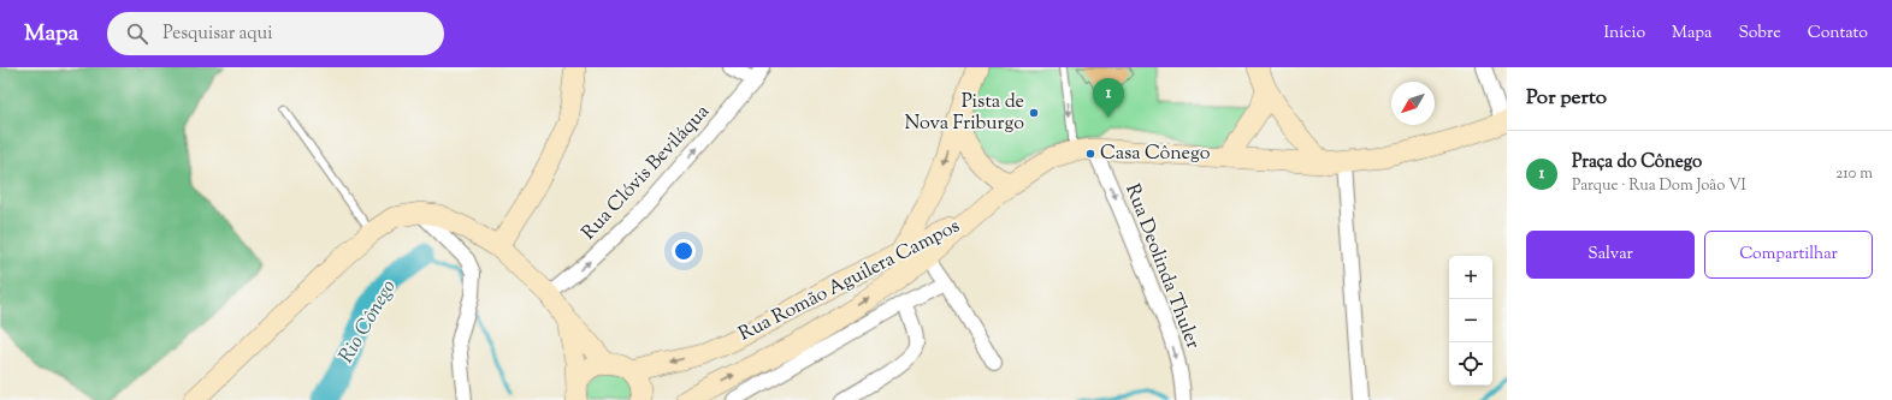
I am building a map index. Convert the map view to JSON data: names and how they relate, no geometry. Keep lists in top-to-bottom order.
{
  "streets": {
    "main road": ["Rua Romão Aguilera Campos"],
    "street": ["Rua Clóvis Beviláqua", "Rua Deolinda Thuler"]
  },
  "one_way": ["Rua Clóvis Beviláqua", "Rua Deolinda Thuler"],
  "water": ["Rio Cônego"],
  "places": ["Pista de Nova Friburgo", "Casa Cônego"],
  "north": "bottom left",
  "page": {
    "header": "Mapa",
    "search": "Pesquisar aqui",
    "nav": [
      "Início",
      "Mapa",
      "Sobre",
      "Contato"
    ],
    "heading": "Por perto",
    "pins": "1",
    "list": [
      {
        "mark": "1",
        "name": "Praça do Cônego",
        "note": "Parque · Rua Dom João VI",
        "value": "210 m"
      }
    ],
    "buttons": ["Salvar", "Compartilhar"],
    "map_buttons": ["+", "−"]
  }
}
